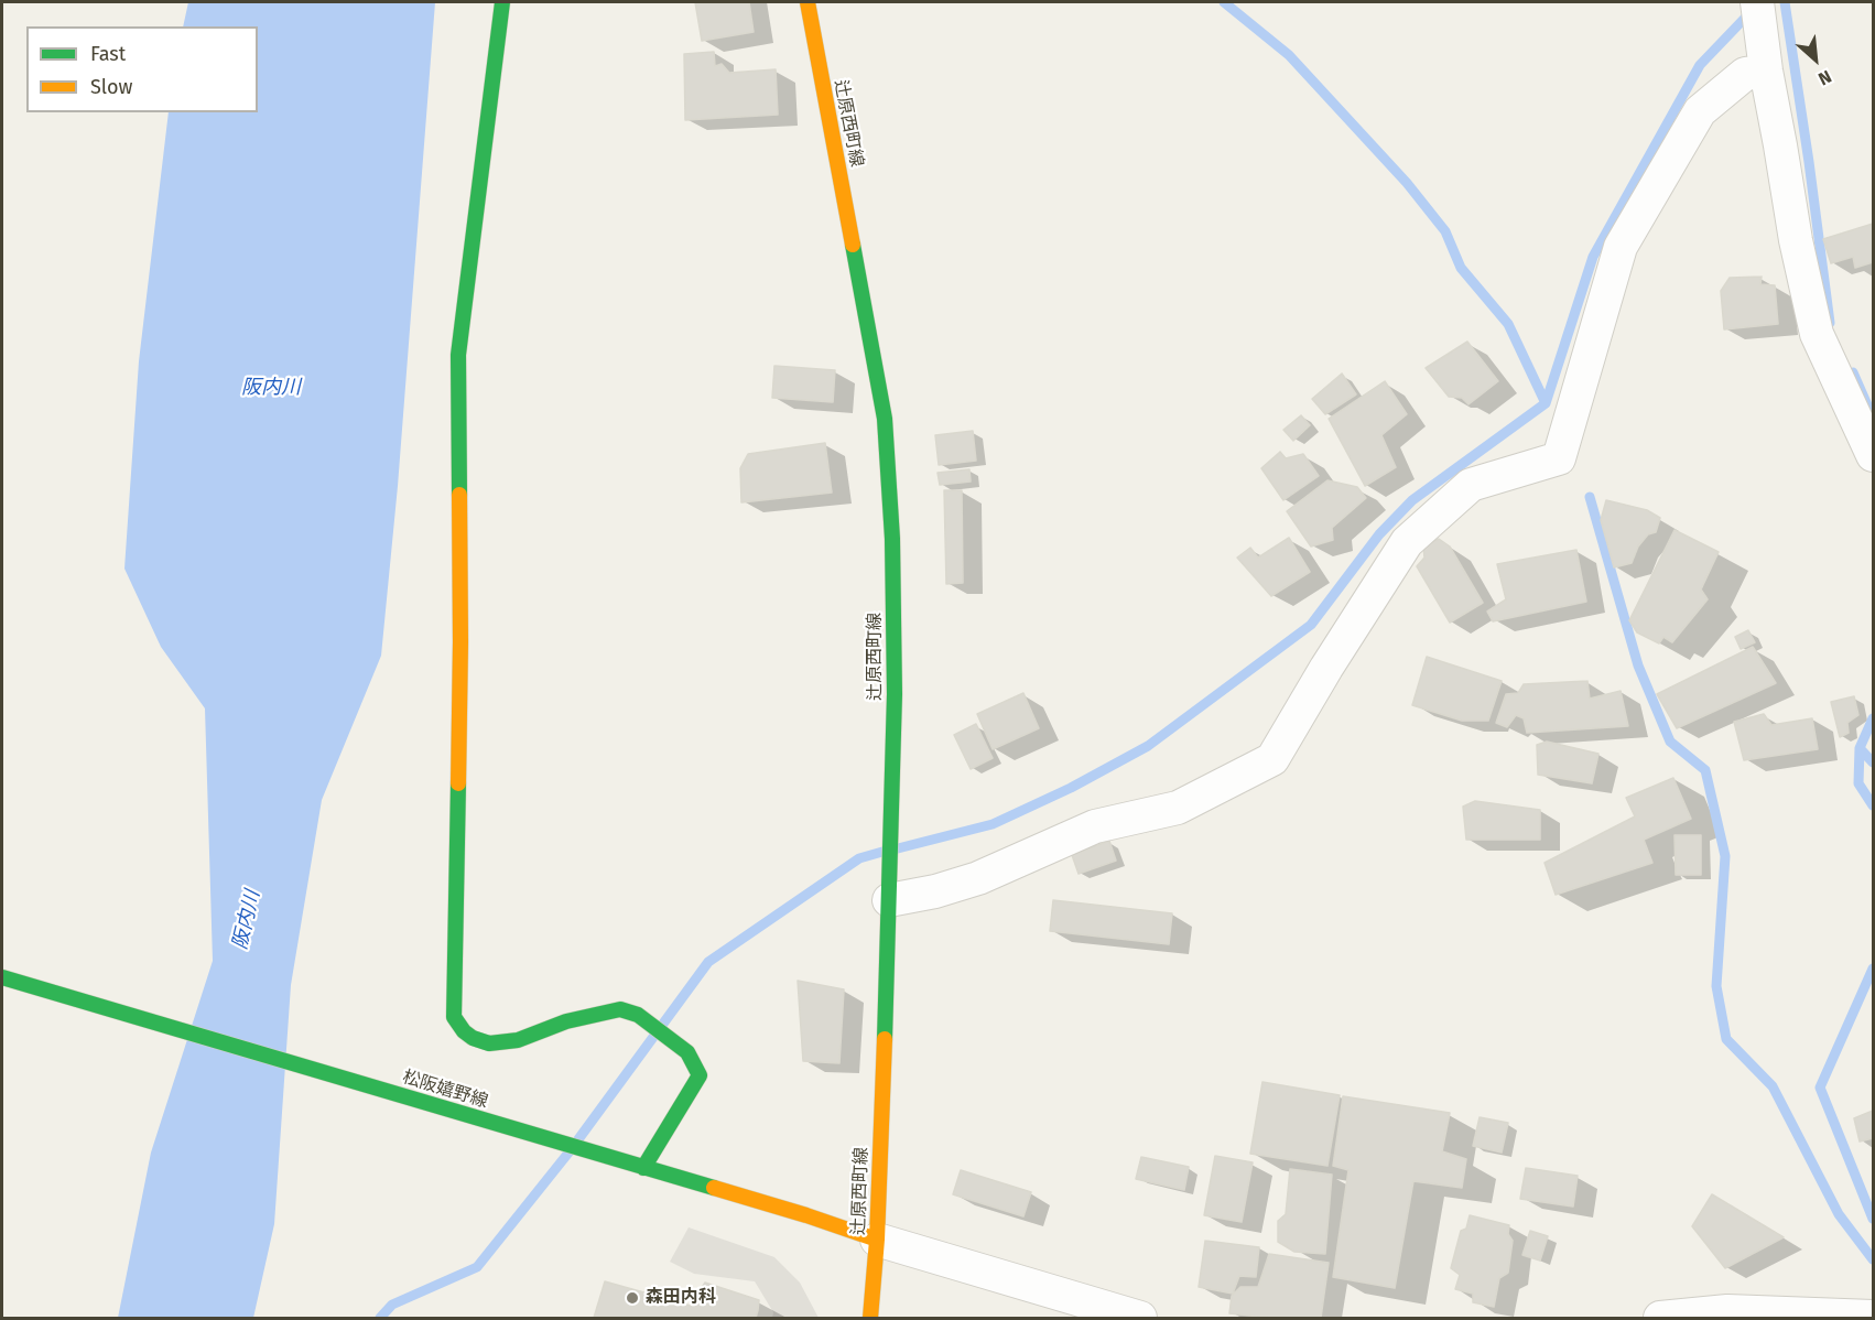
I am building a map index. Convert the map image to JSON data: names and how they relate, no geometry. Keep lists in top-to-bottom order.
{
  "streets": {
    "main road": ["辻原西町線", "松阪嬉野線"]
  },
  "crossings": [
    ["辻原西町線", "松阪嬉野線"]
  ],
  "water": ["阪内川"],
  "places": ["森田内科"],
  "legend": ["Fast", "Slow"],
  "north": "bottom right"
}
